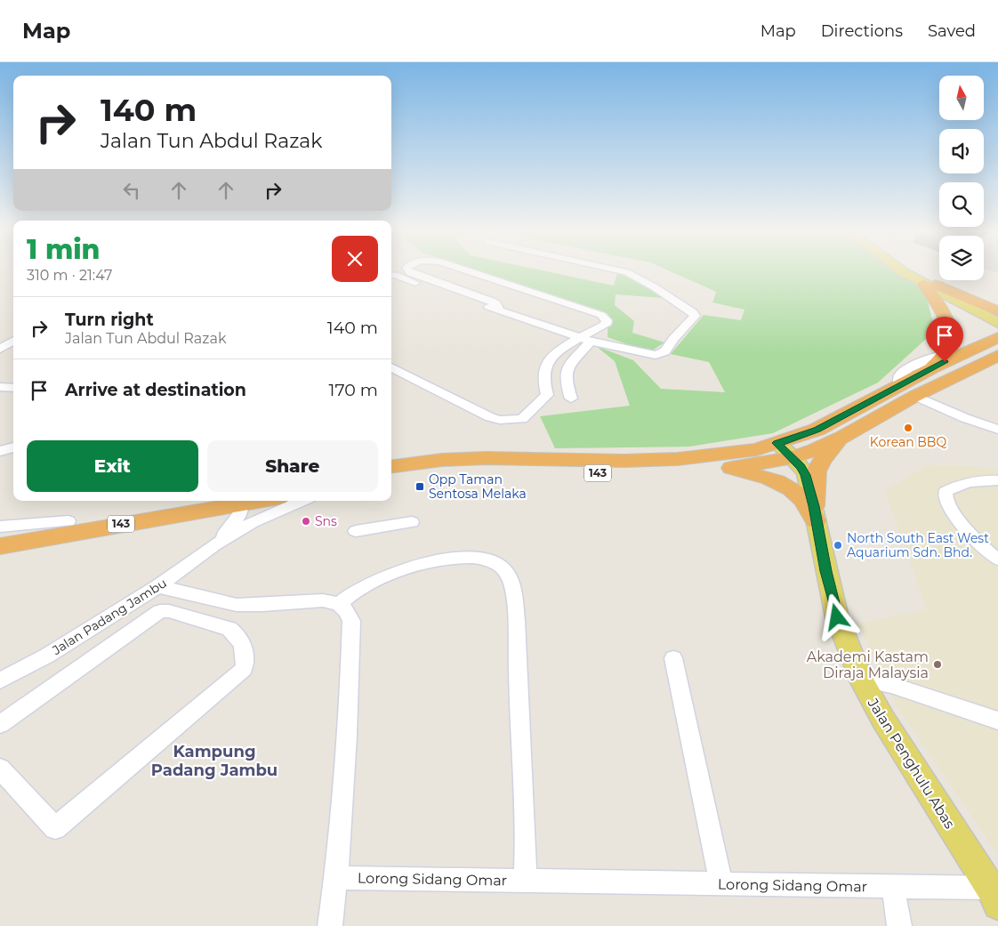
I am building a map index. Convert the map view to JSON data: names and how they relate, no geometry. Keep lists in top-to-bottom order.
{
  "streets": {
    "highway": ["143"],
    "main road": ["Jalan Penghulu Abas"],
    "street": ["Jalan Padang Jambu", "Lorong Sidang Omar"]
  },
  "crossings": [
    ["143", "Jalan Penghulu Abas"],
    ["Jalan Penghulu Abas", "Lorong Sidang Omar"]
  ],
  "districts": ["Kampung Padang Jambu"],
  "places": {
    "other": [
      "Korean BBQ",
      "Sns",
      "North South East West Aquarium Sdn. Bhd.",
      "Akademi Kastam Diraja Malaysia"
    ],
    "transit": ["Opp Taman Sentosa Melaka"]
  },
  "north": "top",
  "page": {
    "header": "Map",
    "nav": ["Map", "Directions", "Saved"],
    "turn": ["140 m", "Jalan Tun Abdul Razak"],
    "heading": ["1 min", "310 m · 21:47"],
    "list": [
      {
        "name": "Turn right",
        "note": "Jalan Tun Abdul Razak",
        "value": "140 m"
      },
      {
        "name": "Arrive at destination",
        "value": "170 m"
      }
    ],
    "buttons": ["Exit", "Share"]
  }
}
